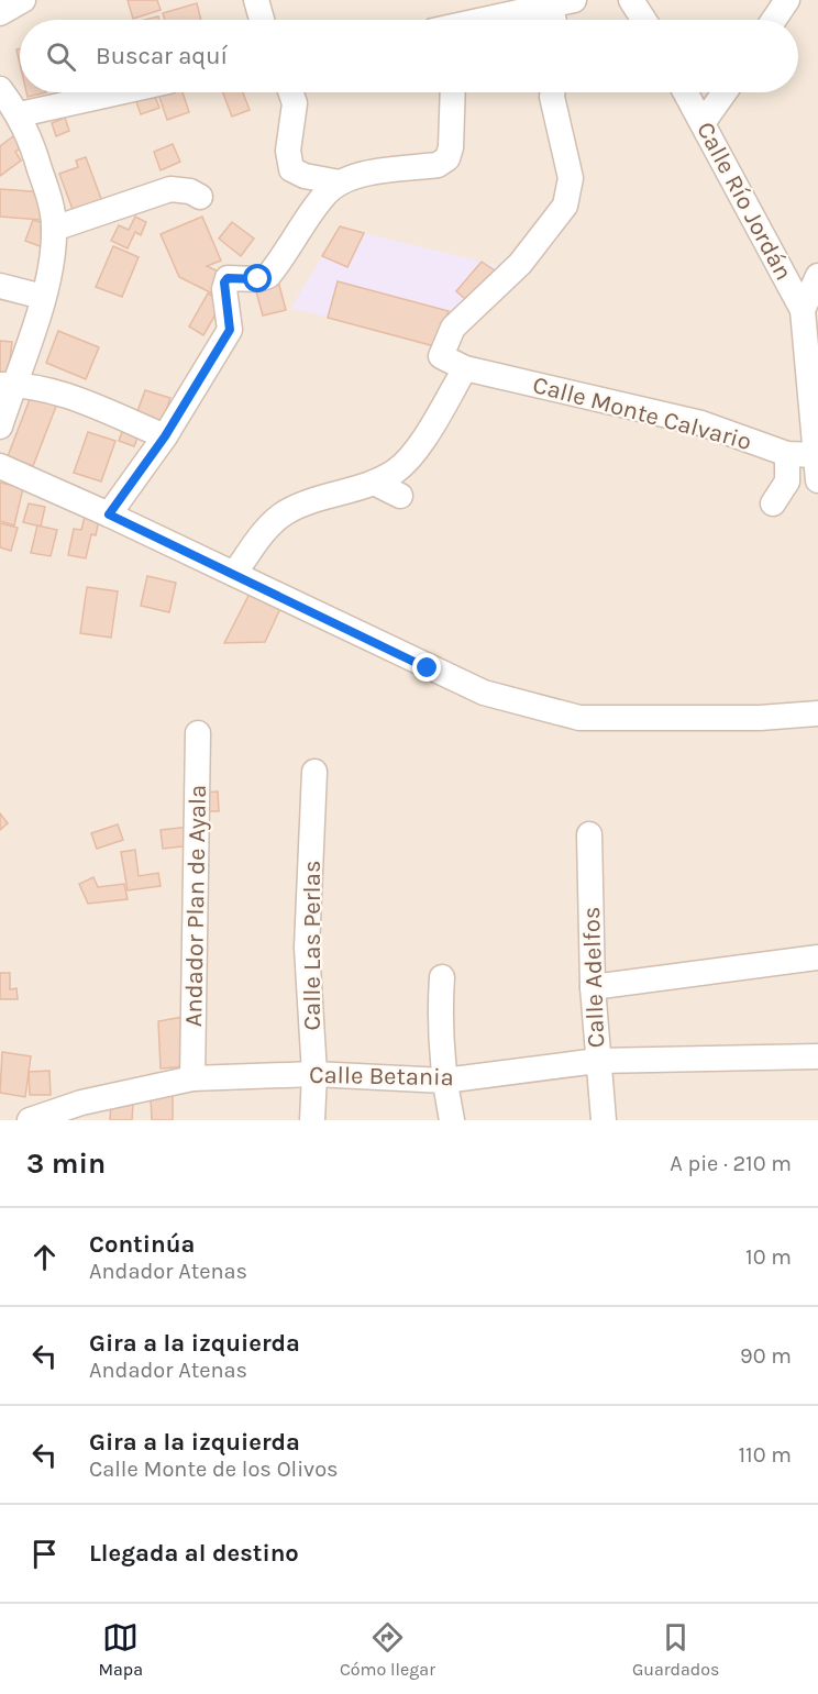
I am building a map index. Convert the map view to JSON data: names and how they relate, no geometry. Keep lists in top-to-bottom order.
{
  "streets": {
    "street": [
      "Calle Río Jordán",
      "Calle Monte Calvario",
      "Andador Plan de Ayala",
      "Calle Las Perlas",
      "Calle Adelfos",
      "Calle Betania"
    ]
  },
  "crossings": [
    ["Calle Río Jordán", "Calle Monte Calvario"],
    ["Andador Plan de Ayala", "Calle Betania"],
    ["Calle Las Perlas", "Calle Betania"],
    ["Calle Adelfos", "Calle Betania"]
  ],
  "page": {
    "search": "Buscar aquí",
    "heading": ["3 min", "A pie · 210 m"],
    "list": [
      ["Continúa", "Andador Atenas", "10 m"],
      ["Gira a la izquierda", "Andador Atenas", "90 m"],
      ["Gira a la izquierda", "Calle Monte de los Olivos", "110 m"],
      "Llegada al destino"
    ],
    "nav": ["Mapa", "Cómo llegar", "Guardados"]
  }
}
